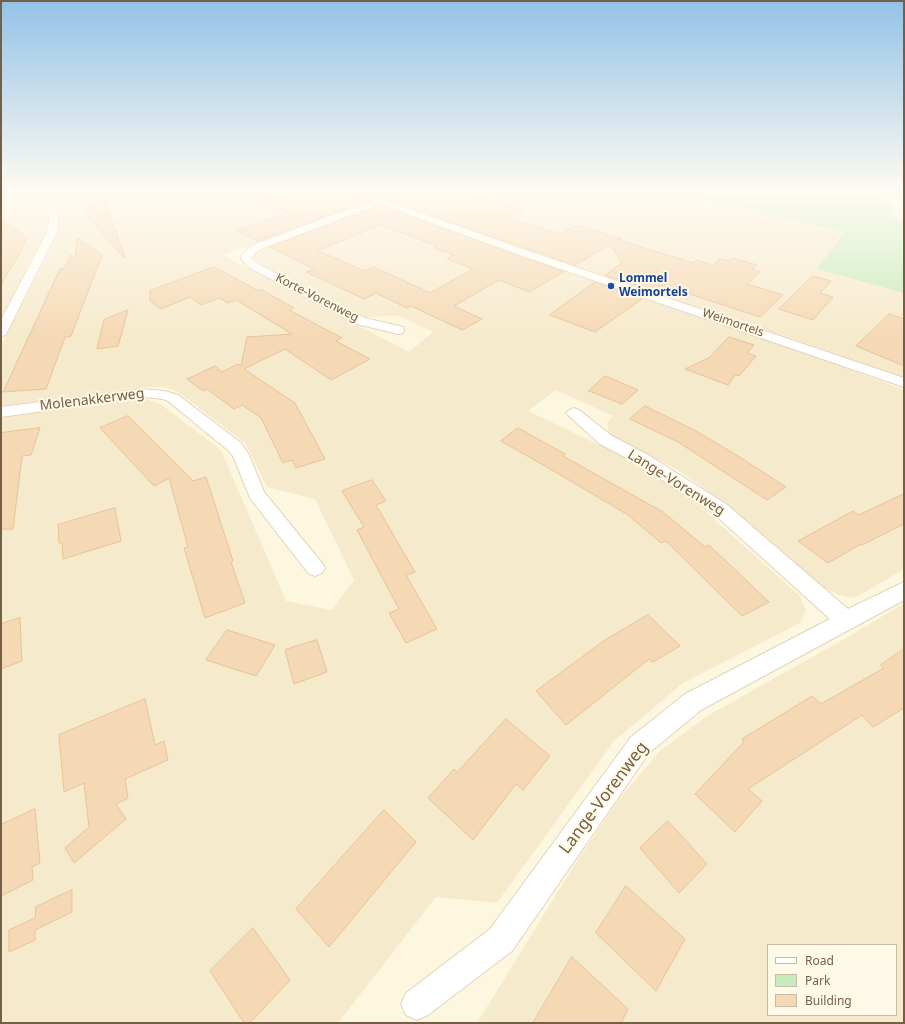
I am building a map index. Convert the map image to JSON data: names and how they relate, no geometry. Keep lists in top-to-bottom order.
{
  "streets": {
    "street": [
      "Korte-Vorenweg",
      "Weimortels",
      "Molenakkerweg",
      "Lange-Vorenweg"
    ]
  },
  "places": ["Lommel Weimortels"],
  "legend": ["Road", "Park", "Building"]
}
